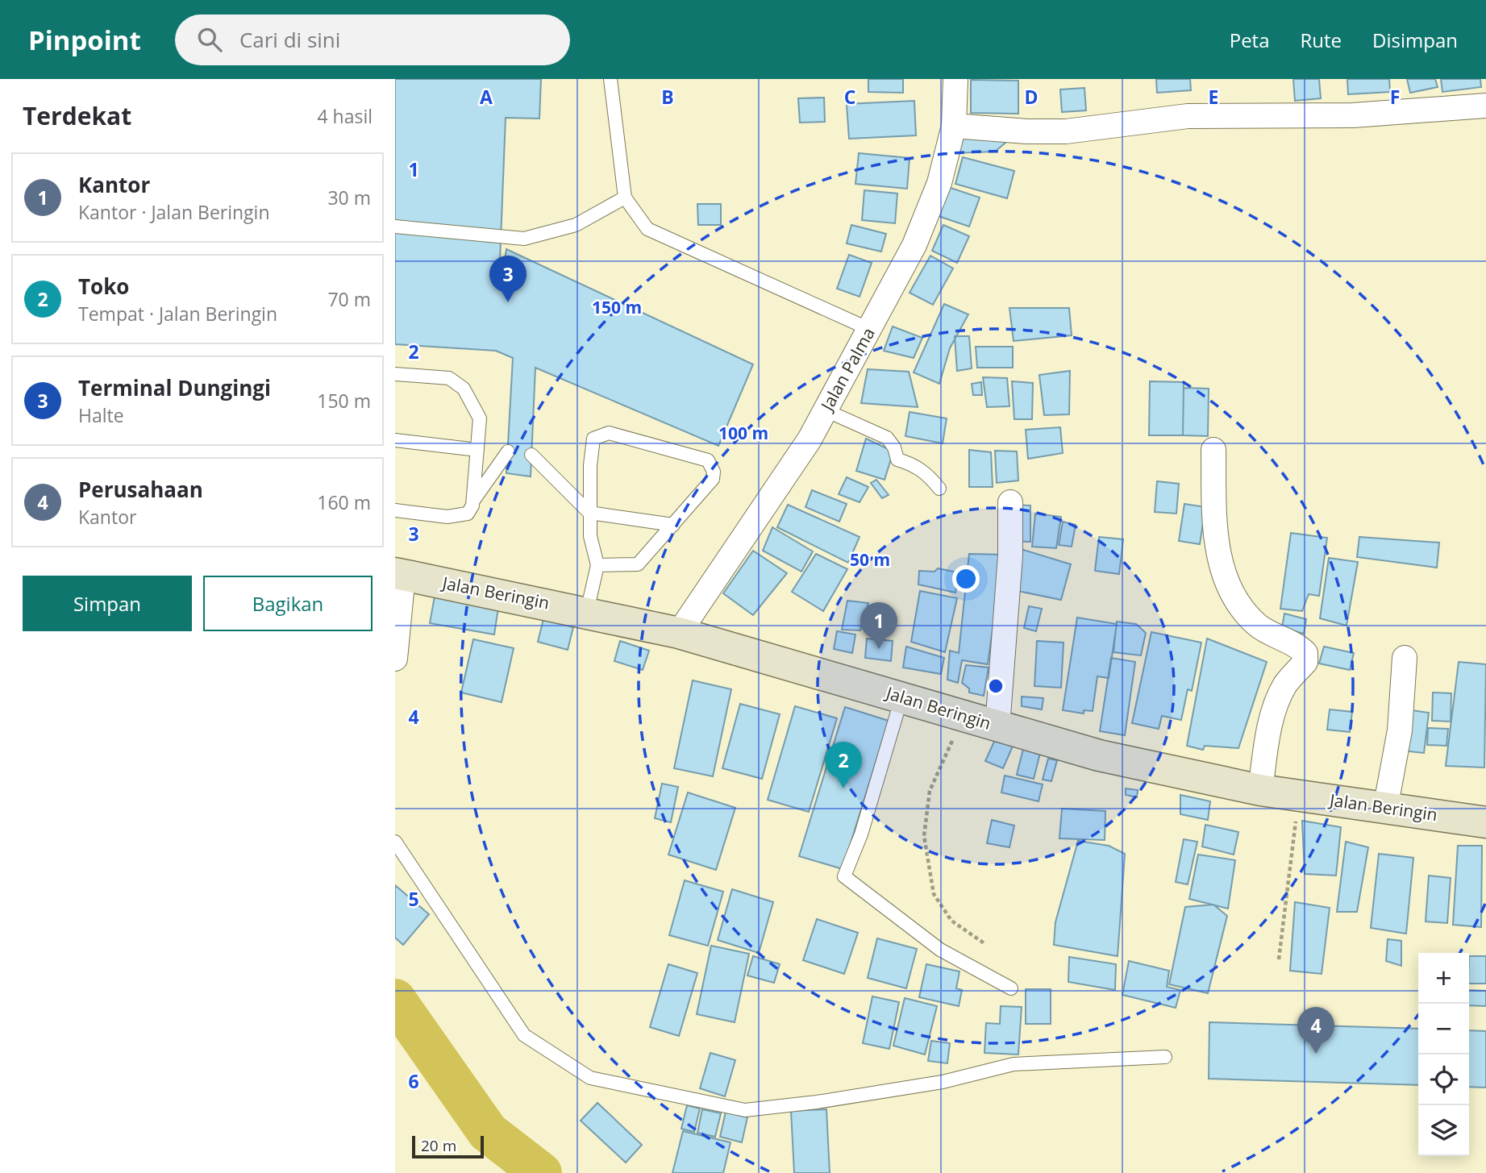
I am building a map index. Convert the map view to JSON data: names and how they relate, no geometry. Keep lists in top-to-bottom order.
{
  "streets": {
    "street": ["Jalan Palma", "Jalan Beringin"]
  },
  "crossings": [
    ["Jalan Palma", "Jalan Beringin"]
  ],
  "scale_bar": "20 m",
  "page": {
    "header": "Pinpoint",
    "search": "Cari di sini",
    "nav": ["Peta", "Rute", "Disimpan"],
    "heading": ["Terdekat", "4 hasil"],
    "list": [
      {
        "mark": "1",
        "name": "Kantor",
        "note": "Kantor · Jalan Beringin",
        "value": "30 m"
      },
      {
        "mark": "2",
        "name": "Toko",
        "note": "Tempat · Jalan Beringin",
        "value": "70 m"
      },
      {
        "mark": "3",
        "name": "Terminal Dungingi",
        "note": "Halte",
        "value": "150 m"
      },
      {
        "mark": "4",
        "name": "Perusahaan",
        "note": "Kantor",
        "value": "160 m"
      }
    ],
    "pins": [
      "3",
      "1",
      "2",
      "4"
    ],
    "buttons": ["Simpan", "Bagikan"],
    "map_buttons": ["+", "−"],
    "scale": "20 m"
  },
  "grid": {
    "columns": [
      "A",
      "B",
      "C",
      "D",
      "E",
      "F"
    ],
    "rows": [
      "1",
      "2",
      "3",
      "4",
      "5",
      "6"
    ]
  },
  "rings": ["150 m", "100 m", "50 m"]
}
